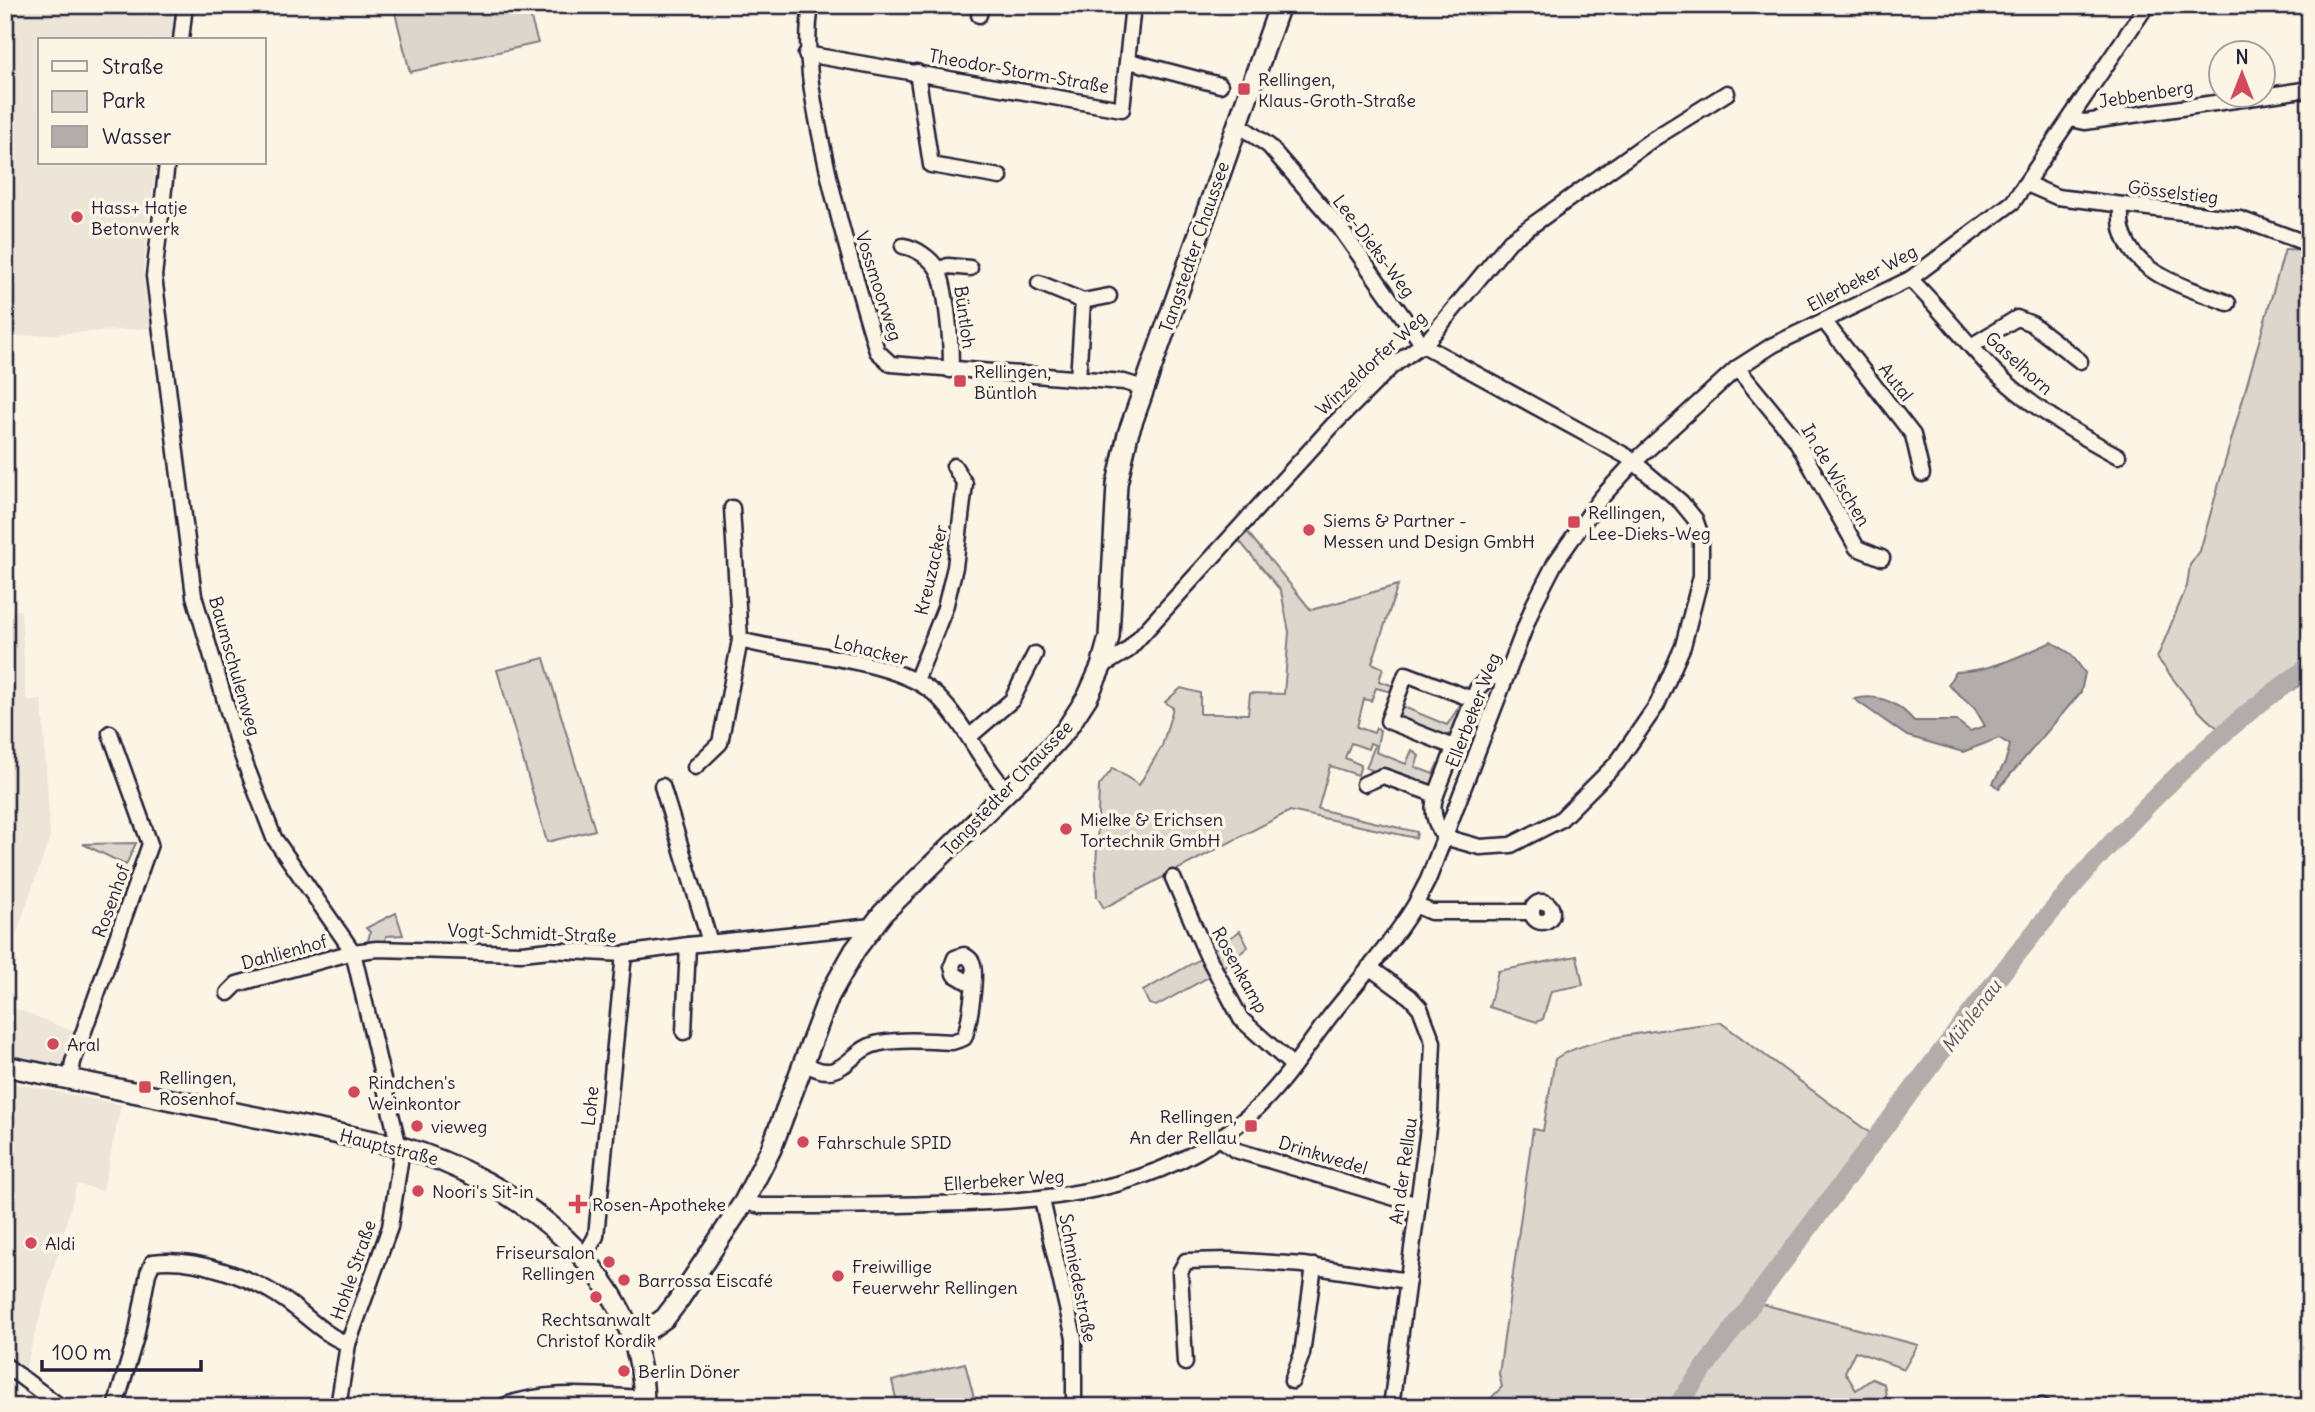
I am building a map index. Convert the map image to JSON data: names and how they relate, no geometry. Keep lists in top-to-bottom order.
{
  "streets": {
    "main road": ["Tangstedter Chaussee", "Hauptstraße"],
    "street": [
      "Theodor-Storm-Straße",
      "Jebbenberg",
      "Gösselstieg",
      "Lee-Dieks-Weg",
      "Ellerbeker Weg",
      "Vossmoorweg",
      "Büntloh",
      "Winzeldorfer Weg",
      "Gaselhorn",
      "Autal",
      "In de Wischen",
      "Kreuzacker",
      "Lohacker",
      "Baumschulenweg",
      "Rosenhof",
      "Vogt-Schmidt-Straße",
      "Dahlienhof",
      "Rosenkamp",
      "Lohe",
      "Drinkwedel",
      "An der Rellau",
      "Hohle Straße",
      "Schmiedestraße"
    ]
  },
  "crossings": [
    ["Theodor-Storm-Straße", "Vossmoorweg"],
    ["Jebbenberg", "Ellerbeker Weg"],
    ["Gösselstieg", "Ellerbeker Weg"],
    ["Lee-Dieks-Weg", "Tangstedter Chaussee"],
    ["Lee-Dieks-Weg", "Ellerbeker Weg"],
    ["Lee-Dieks-Weg", "Winzeldorfer Weg"],
    ["Tangstedter Chaussee", "Ellerbeker Weg"],
    ["Tangstedter Chaussee", "Vossmoorweg"],
    ["Tangstedter Chaussee", "Winzeldorfer Weg"],
    ["Tangstedter Chaussee", "Lohacker"],
    ["Tangstedter Chaussee", "Vogt-Schmidt-Straße"],
    ["Tangstedter Chaussee", "Hauptstraße"],
    ["Ellerbeker Weg", "Gaselhorn"],
    ["Ellerbeker Weg", "Autal"],
    ["Ellerbeker Weg", "In de Wischen"],
    ["Ellerbeker Weg", "Rosenkamp"],
    ["Ellerbeker Weg", "Drinkwedel"],
    ["Ellerbeker Weg", "An der Rellau"],
    ["Ellerbeker Weg", "Schmiedestraße"],
    ["Vossmoorweg", "Büntloh"],
    ["Kreuzacker", "Lohacker"],
    ["Baumschulenweg", "Vogt-Schmidt-Straße"],
    ["Baumschulenweg", "Dahlienhof"],
    ["Baumschulenweg", "Hauptstraße"],
    ["Baumschulenweg", "Hohle Straße"],
    ["Rosenhof", "Hauptstraße"],
    ["Vogt-Schmidt-Straße", "Dahlienhof"],
    ["Vogt-Schmidt-Straße", "Lohe"],
    ["Lohe", "Hauptstraße"],
    ["Hauptstraße", "Hohle Straße"],
    ["Drinkwedel", "An der Rellau"]
  ],
  "water": ["Mühlenau"],
  "places": {
    "transit": [
      "Rellingen, Klaus-Groth-Straße",
      "Rellingen, Büntloh",
      "Rellingen, Lee-Dieks-Weg",
      "Rellingen, Rosenhof",
      "Rellingen, An der Rellau"
    ],
    "other": [
      "Hass+ Hatje Betonwerk",
      "Siems & Partner - Messen und Design GmbH",
      "Mielke & Erichsen Tortechnik GmbH",
      "Aral",
      "Rindchen's Weinkontor",
      "vieweg",
      "Fahrschule SPID",
      "Noori's Sit-in",
      "Aldi",
      "Friseursalon Rellingen",
      "Freiwillige Feuerwehr Rellingen",
      "Barrossa Eiscafé",
      "Rechtsanwalt Christof Kordik",
      "Berlin Döner"
    ],
    "health": ["Rosen-Apotheke"]
  },
  "legend": ["Straße", "Park", "Wasser"],
  "scale_bar": "100 m",
  "north": "top"
}
